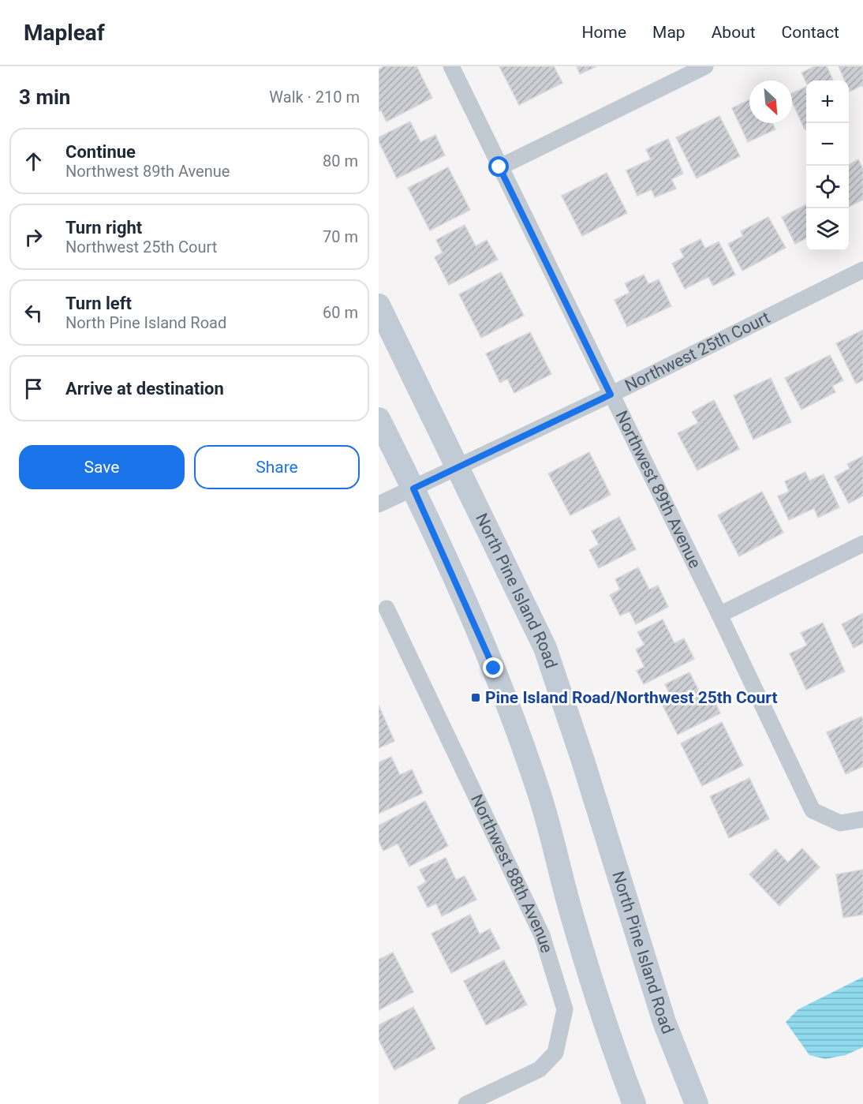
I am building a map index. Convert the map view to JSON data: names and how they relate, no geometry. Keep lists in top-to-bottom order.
{
  "streets": {
    "main road": ["North Pine Island Road"],
    "street": ["Northwest 25th Court", "Northwest 89th Avenue", "Northwest 88th Avenue"]
  },
  "crossings": [
    ["Northwest 25th Court", "Northwest 89th Avenue"],
    ["Northwest 25th Court", "North Pine Island Road"]
  ],
  "places": {
    "transit": ["Pine Island Road/Northwest 25th Court"]
  },
  "north": "bottom right",
  "page": {
    "header": "Mapleaf",
    "nav": [
      "Home",
      "Map",
      "About",
      "Contact"
    ],
    "heading": ["3 min", "Walk · 210 m"],
    "map_buttons": ["+", "−"],
    "list": [
      ["Continue", "Northwest 89th Avenue", "80 m"],
      ["Turn right", "Northwest 25th Court", "70 m"],
      ["Turn left", "North Pine Island Road", "60 m"],
      "Arrive at destination"
    ],
    "buttons": ["Save", "Share"]
  }
}
